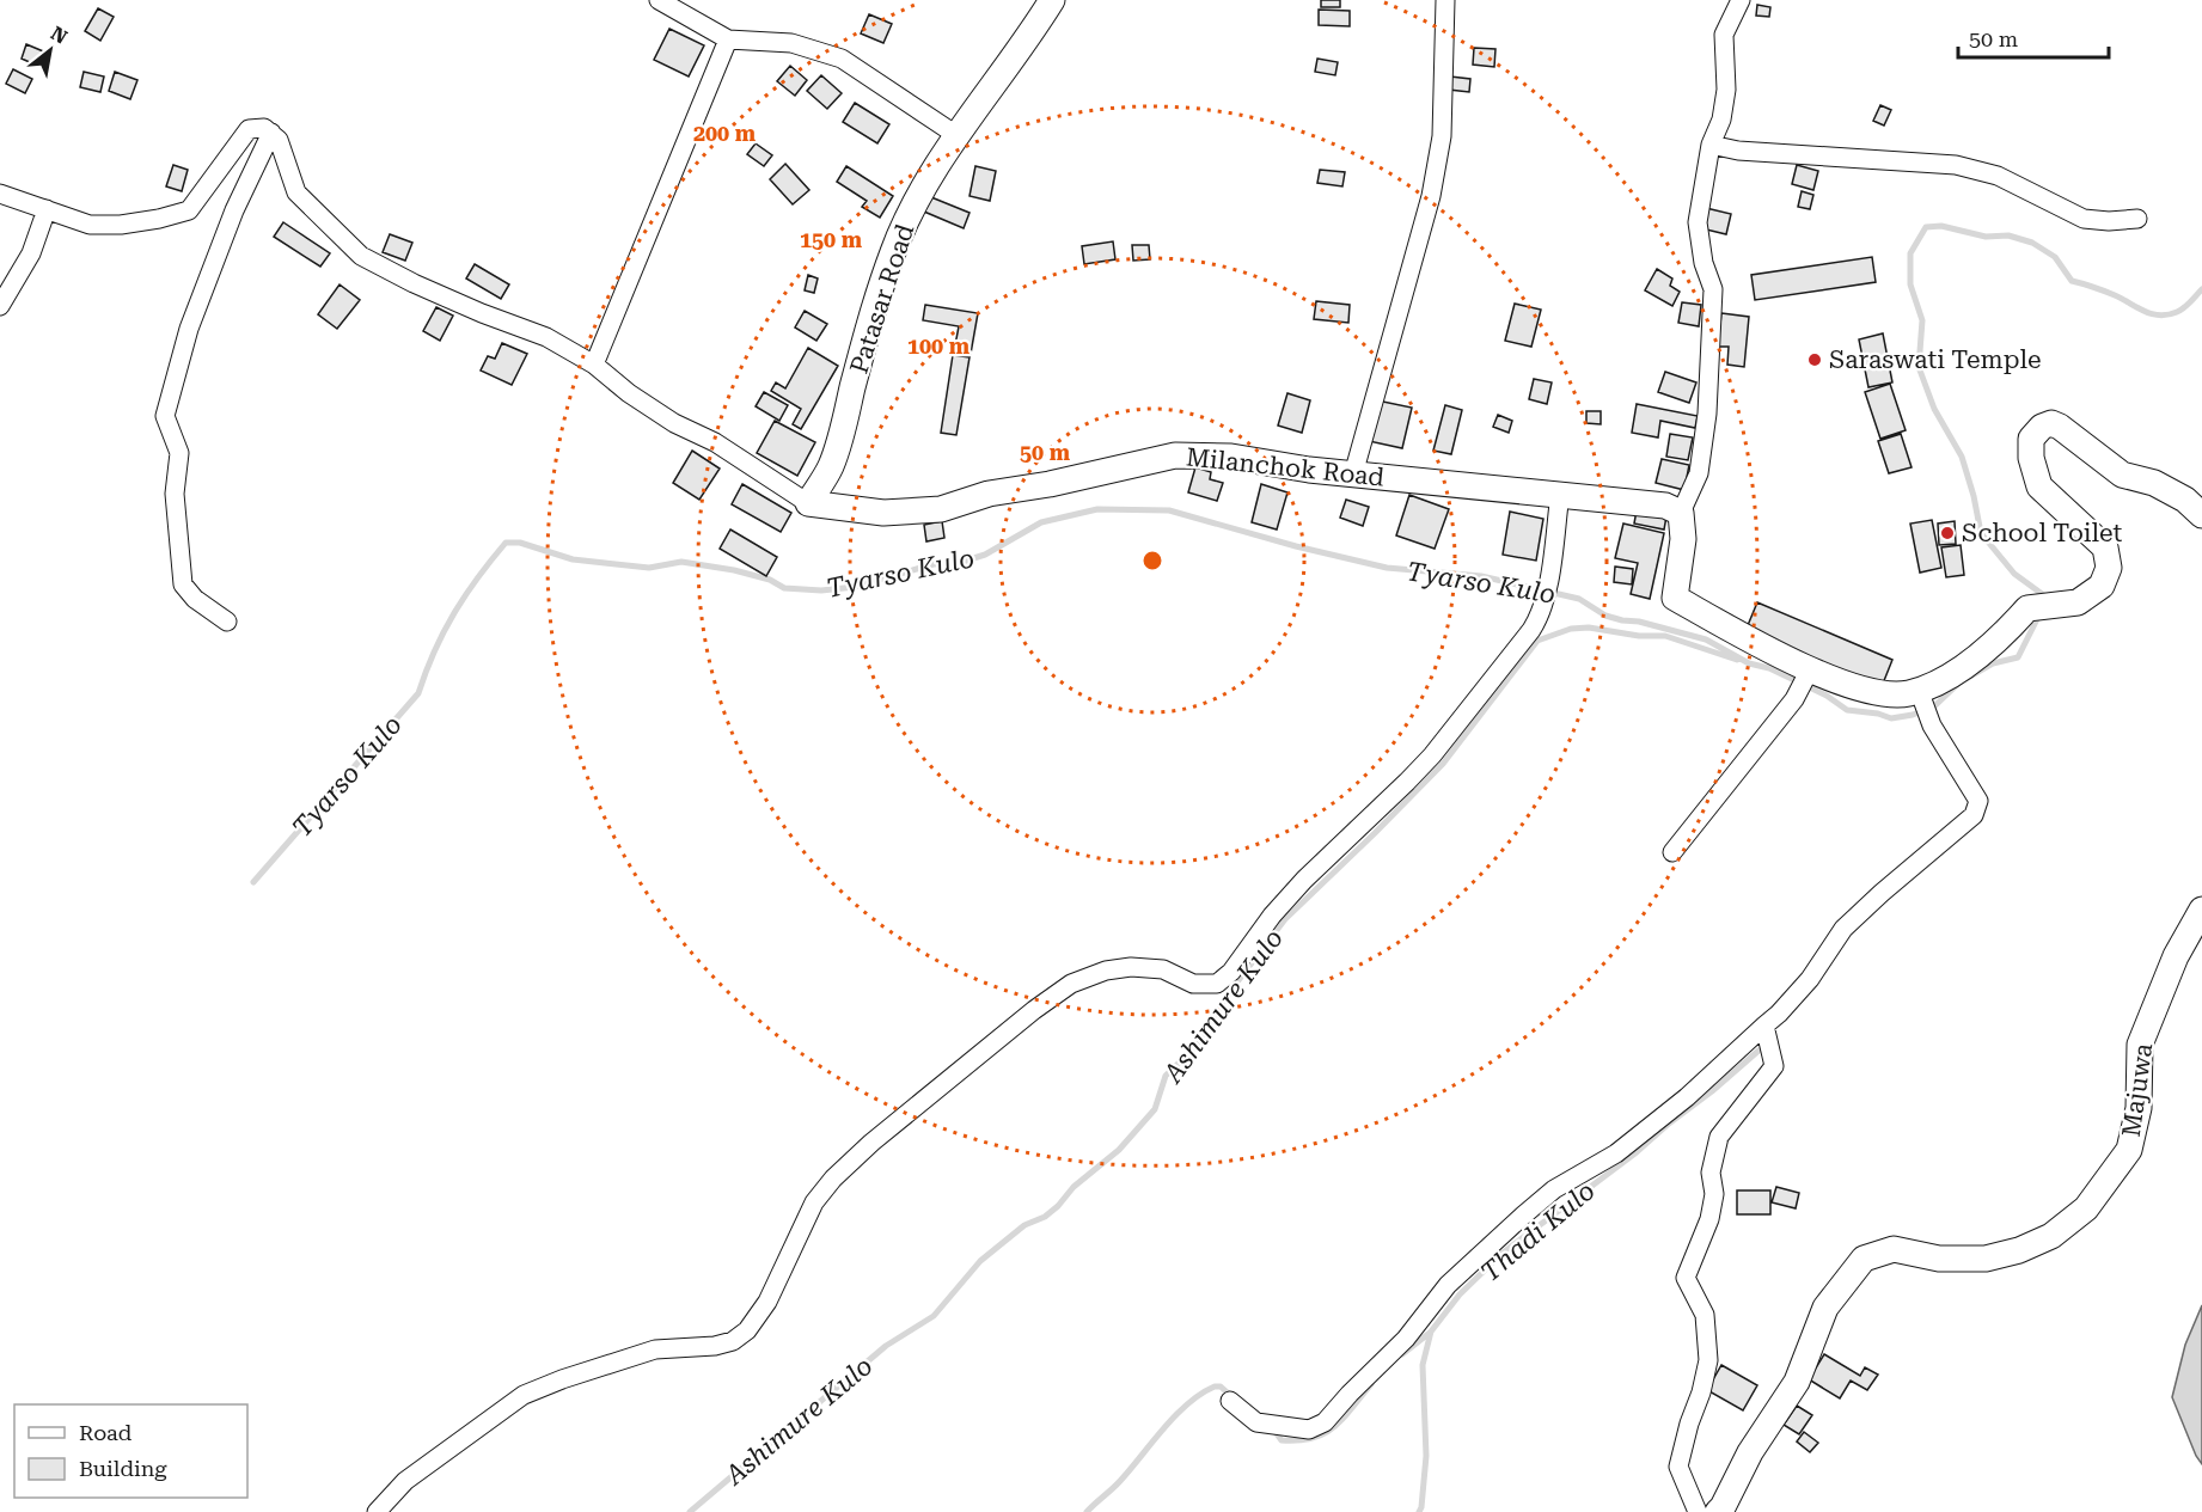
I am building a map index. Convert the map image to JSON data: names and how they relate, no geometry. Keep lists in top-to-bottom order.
{
  "streets": {
    "street": ["Patasar Road", "Milanchok Road", "Majuwa"]
  },
  "crossings": [
    ["Patasar Road", "Milanchok Road"]
  ],
  "water": ["Tyarso Kulo", "Ashimure Kulo", "Thadi Kulo"],
  "places": ["Saraswati Temple", "School Toilet"],
  "legend": ["Road", "Building"],
  "scale_bar": "50 m",
  "north": "top right",
  "rings": [
    "200 m",
    "150 m",
    "100 m",
    "50 m"
  ]
}
